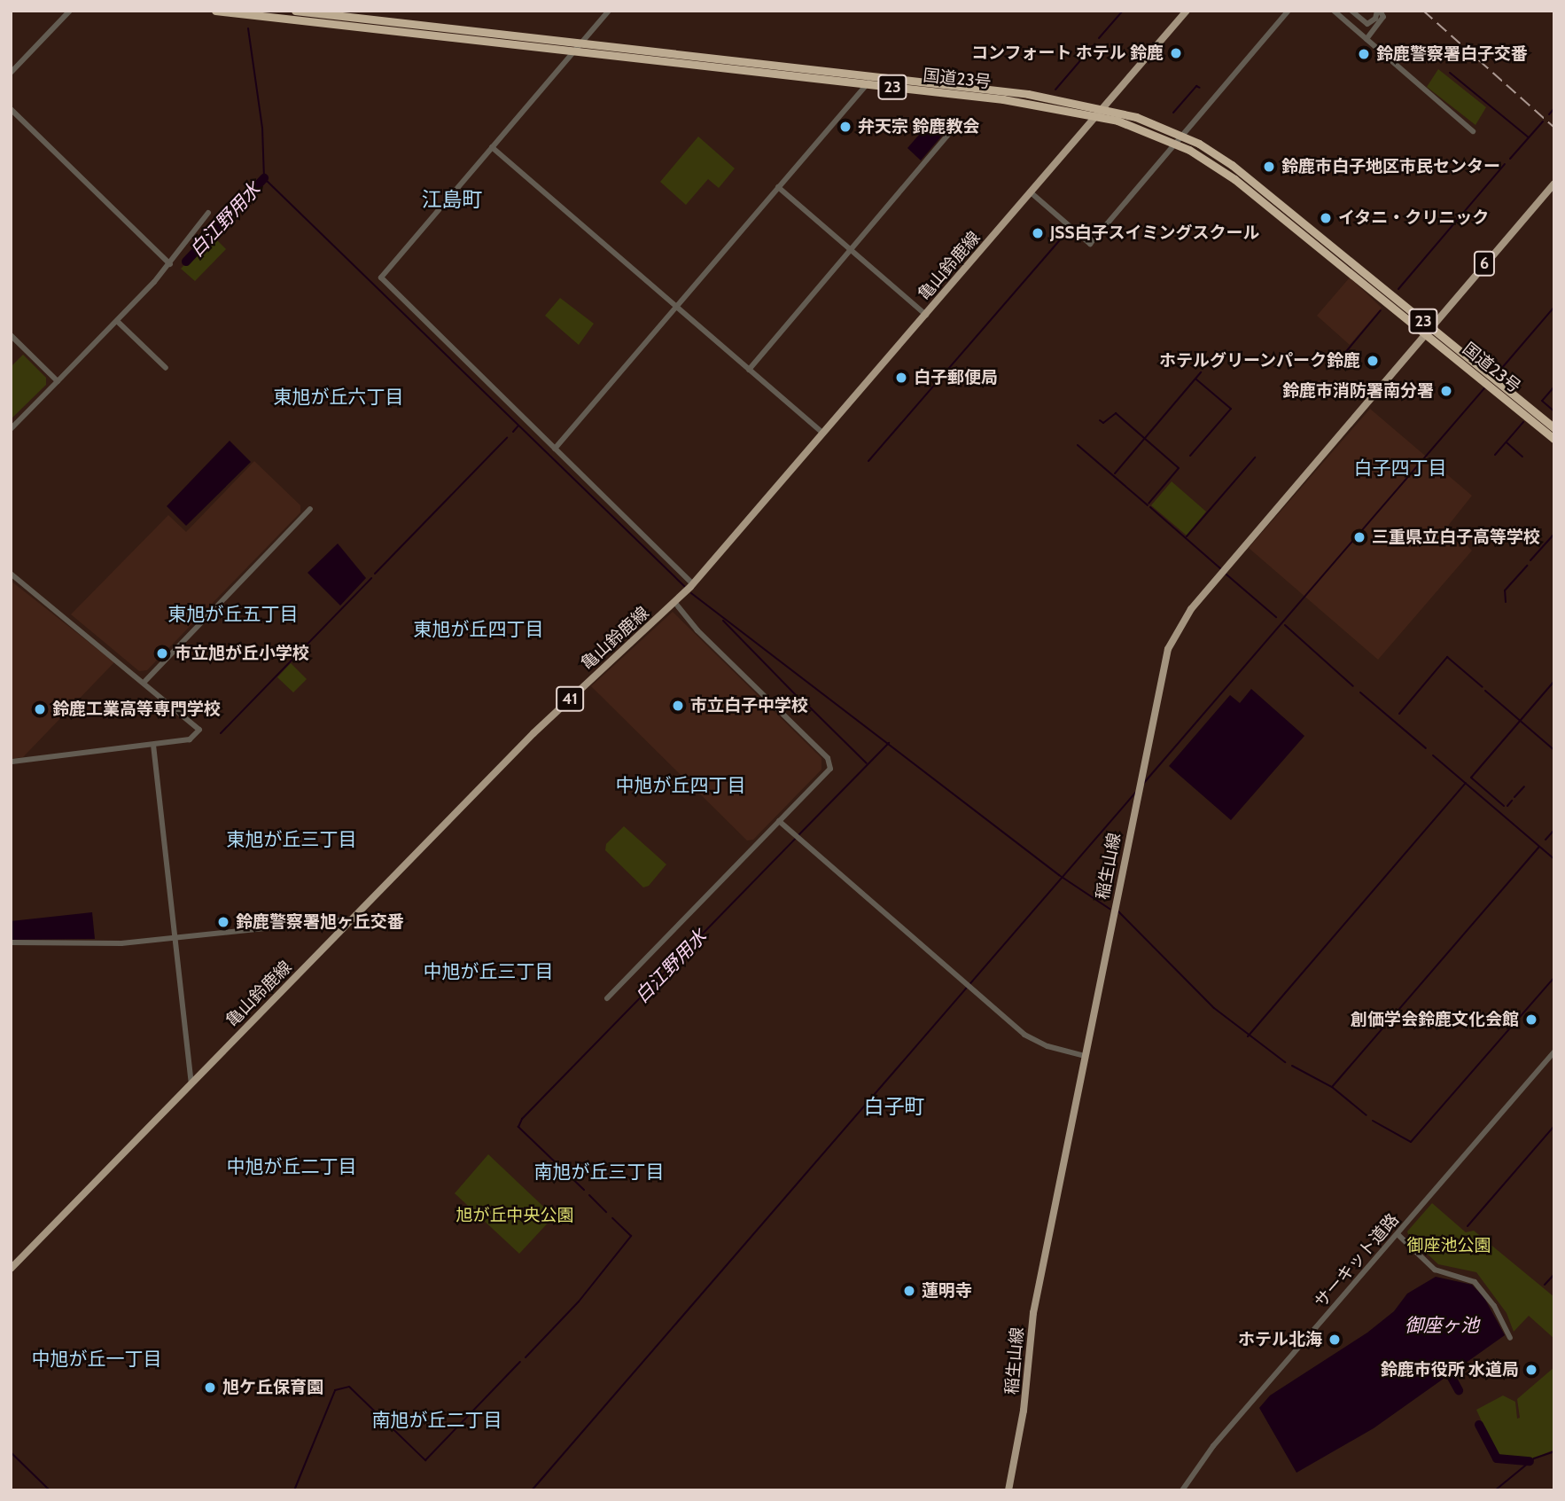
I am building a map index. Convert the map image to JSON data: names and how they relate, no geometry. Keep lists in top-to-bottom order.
{
  "streets": {
    "highway": ["国道23号", "23"],
    "main road": [
      "6",
      "亀山鈴鹿線",
      "41",
      "稲生山線"
    ],
    "street": ["サーキット道路"]
  },
  "crossings": [
    ["国道23号", "6"],
    ["国道23号", "亀山鈴鹿線"],
    ["国道23号", "稲生山線"],
    ["6", "稲生山線"]
  ],
  "districts": [
    "江島町",
    "東旭が丘六丁目",
    "白子四丁目",
    "東旭が丘五丁目",
    "東旭が丘四丁目",
    "中旭が丘四丁目",
    "東旭が丘三丁目",
    "中旭が丘三丁目",
    "白子町",
    "中旭が丘二丁目",
    "南旭が丘三丁目",
    "中旭が丘一丁目",
    "南旭が丘二丁目"
  ],
  "water": ["白江野用水", "御座ヶ池"],
  "parks": ["旭が丘中央公園", "御座池公園"],
  "places": [
    "コンフォート ホテル 鈴鹿",
    "鈴鹿警察署白子交番",
    "弁天宗 鈴鹿教会",
    "鈴鹿市白子地区市民センター",
    "イタニ・クリニック",
    "JSS白子スイミングスクール",
    "ホテルグリーンパーク鈴鹿",
    "白子郵便局",
    "鈴鹿市消防署南分署",
    "三重県立白子高等学校",
    "市立旭が丘小学校",
    "市立白子中学校",
    "鈴鹿工業高等専門学校",
    "鈴鹿警察署旭ヶ丘交番",
    "創価学会鈴鹿文化会館",
    "蓮明寺",
    "ホテル北海",
    "鈴鹿市役所 水道局",
    "旭ケ丘保育園"
  ]
}
